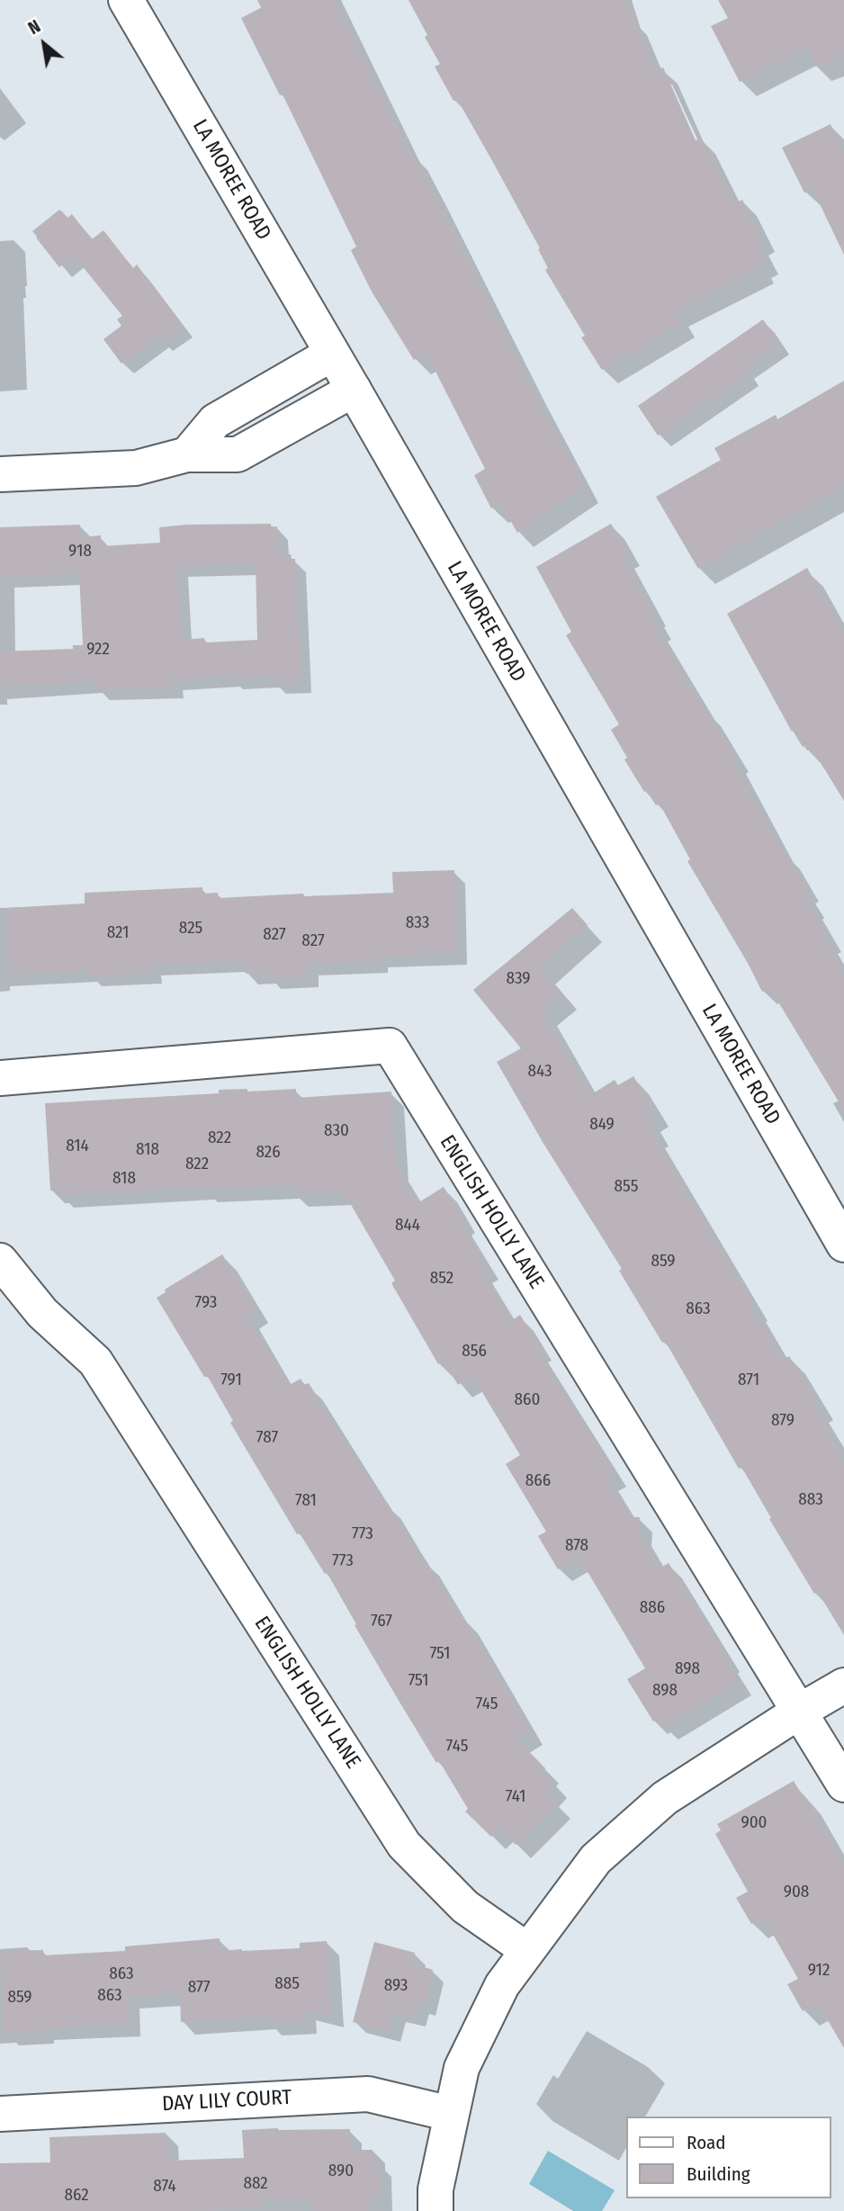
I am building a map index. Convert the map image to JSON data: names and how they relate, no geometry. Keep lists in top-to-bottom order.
{
  "streets": {
    "street": ["LA MOREE ROAD", "ENGLISH HOLLY LANE", "DAY LILY COURT"]
  },
  "house_numbers": [
    "918",
    "922",
    "833",
    "825",
    "821",
    "827",
    "827",
    "839",
    "843",
    "849",
    "830",
    "822",
    "814",
    "818",
    "826",
    "822",
    "818",
    "855",
    "844",
    "859",
    "852",
    "793",
    "863",
    "856",
    "791",
    "871",
    "860",
    "879",
    "787",
    "866",
    "883",
    "781",
    "773",
    "878",
    "773",
    "886",
    "767",
    "751",
    "898",
    "751",
    "898",
    "745",
    "745",
    "741",
    "900",
    "908",
    "912",
    "863",
    "885",
    "893",
    "877",
    "863",
    "859",
    "890",
    "882",
    "874",
    "862"
  ],
  "legend": ["Road", "Building"],
  "north": "top left"
}
